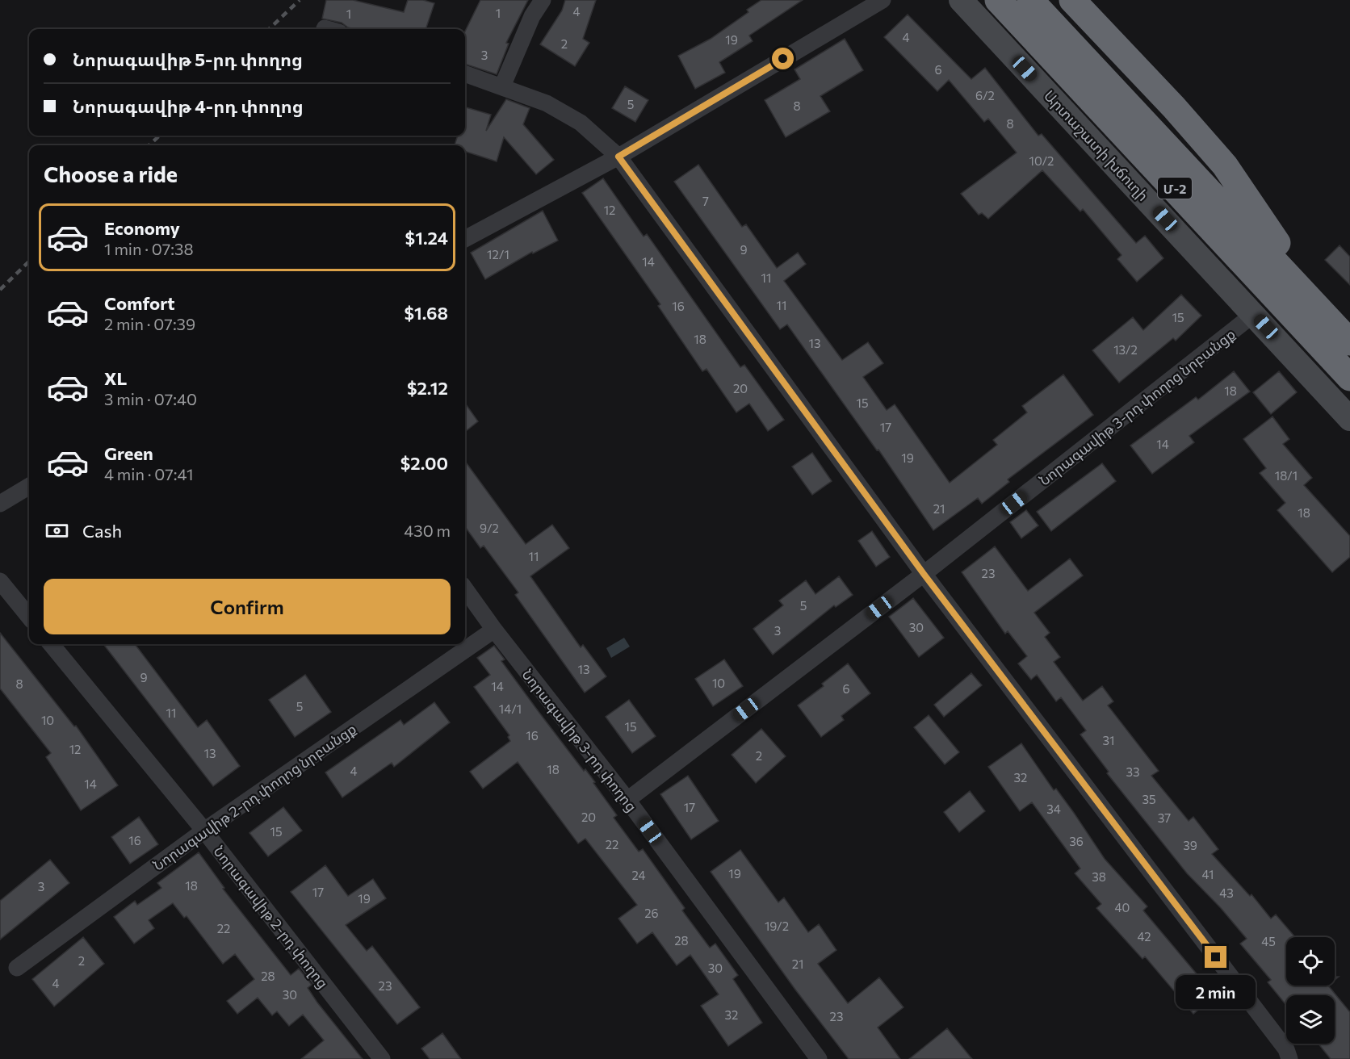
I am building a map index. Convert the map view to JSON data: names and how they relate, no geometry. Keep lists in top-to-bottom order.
{
  "streets": {
    "highway": ["Արտաշատի խճուղի", "Մ-2"],
    "street": [
      "Նորագավիթ 3-րդ փողոց նրբանցք",
      "Նորագավիթ 3-րդ փողոց",
      "Նորագավիթ 2-րդ փողոց նրբանցք",
      "Նորագավիթ 2-րդ փողոց"
    ]
  },
  "crossings": [
    ["Արտաշատի խճուղի", "Նորագավիթ 3-րդ փողոց նրբանցք"],
    ["Նորագավիթ 3-րդ փողոց նրբանցք", "Նորագավիթ 3-րդ փողոց"],
    ["Նորագավիթ 3-րդ փողոց", "Նորագավիթ 2-րդ փողոց նրբանցք"],
    ["Նորագավիթ 2-րդ փողոց նրբանցք", "Նորագավիթ 2-րդ փողոց"]
  ],
  "house_numbers": [
    "4",
    "1",
    "1",
    "4",
    "19",
    "2",
    "3",
    "6",
    "6/2",
    "5",
    "8",
    "8",
    "10/2",
    "7",
    "12",
    "9",
    "12/1",
    "14",
    "11",
    "11",
    "16",
    "15",
    "18",
    "13",
    "13/2",
    "20",
    "18",
    "15",
    "17",
    "14",
    "19",
    "18/1",
    "21",
    "18",
    "9/2",
    "11",
    "23",
    "5",
    "30",
    "3",
    "13",
    "9",
    "10",
    "8",
    "14",
    "6",
    "5",
    "14/1",
    "11",
    "10",
    "15",
    "16",
    "31",
    "12",
    "13",
    "2",
    "18",
    "4",
    "33",
    "32",
    "14",
    "35",
    "17",
    "34",
    "20",
    "37",
    "15",
    "16",
    "36",
    "22",
    "39",
    "19",
    "41",
    "24",
    "38",
    "18",
    "3",
    "17",
    "43",
    "19",
    "40",
    "26",
    "19/2",
    "22",
    "42",
    "28",
    "45",
    "2",
    "21",
    "30",
    "28",
    "4",
    "23",
    "30",
    "32",
    "23"
  ],
  "page": {
    "banner": ["Նորագավիթ 5-րդ փողոց", "Նորագավիթ 4-րդ փողոց"],
    "heading": "Choose a ride",
    "list": [
      {
        "name": "Economy",
        "note": "1 min · 07:38",
        "value": "$1.24"
      },
      {
        "name": "Comfort",
        "note": "2 min · 07:39",
        "value": "$1.68"
      },
      {
        "name": "XL",
        "note": "3 min · 07:40",
        "value": "$2.12"
      },
      {
        "name": "Green",
        "note": "4 min · 07:41",
        "value": "$2.00"
      }
    ],
    "pay": ["Cash", "430 m"],
    "buttons": "Confirm",
    "bubble": "2 min"
  }
}
